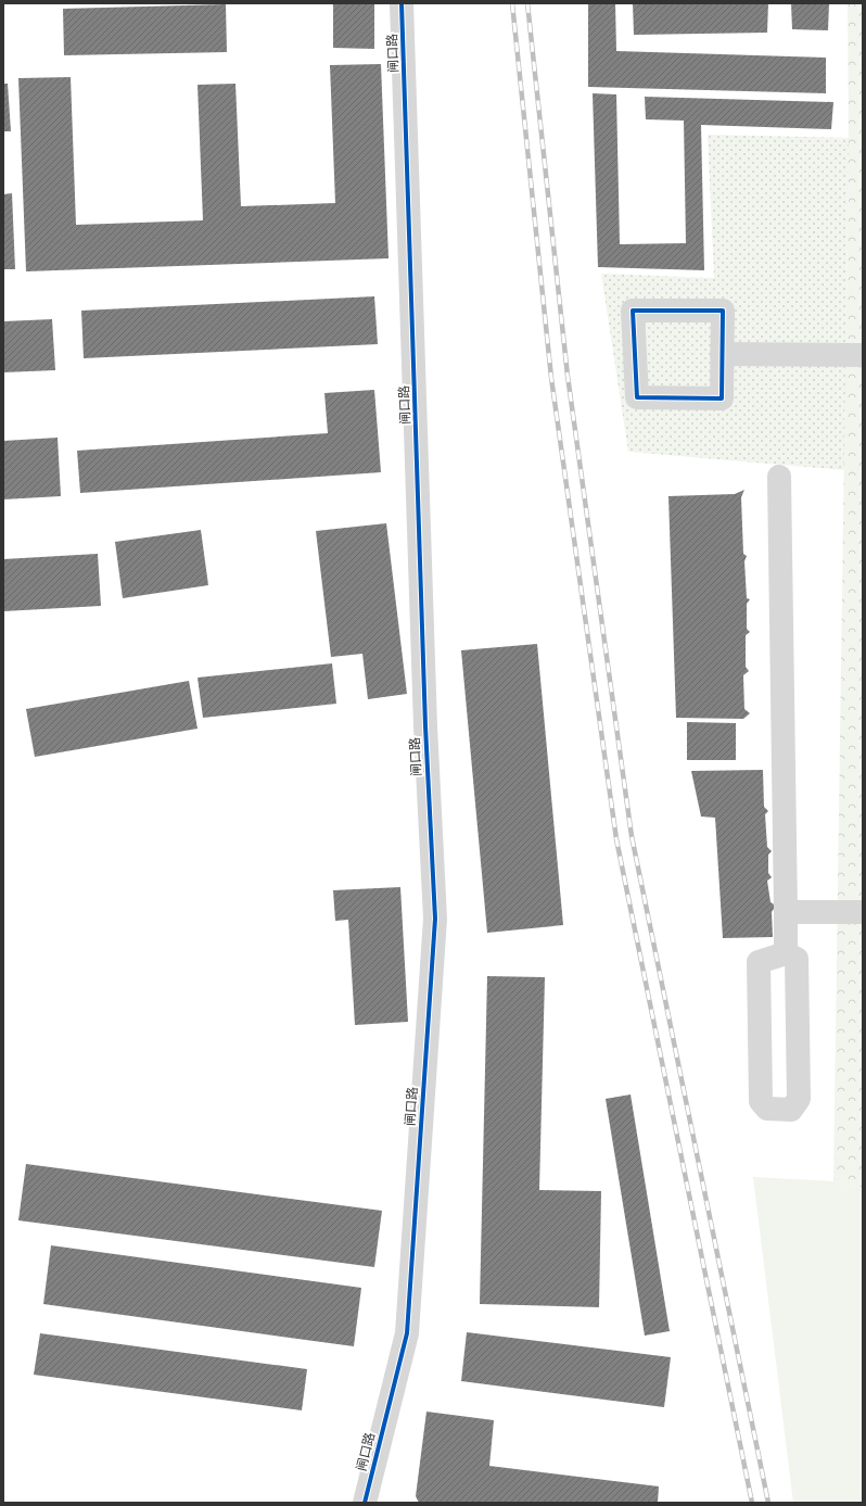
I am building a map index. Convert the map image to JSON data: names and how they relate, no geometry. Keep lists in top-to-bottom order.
{
  "streets": {
    "street": ["闸口路"]
  }
}
